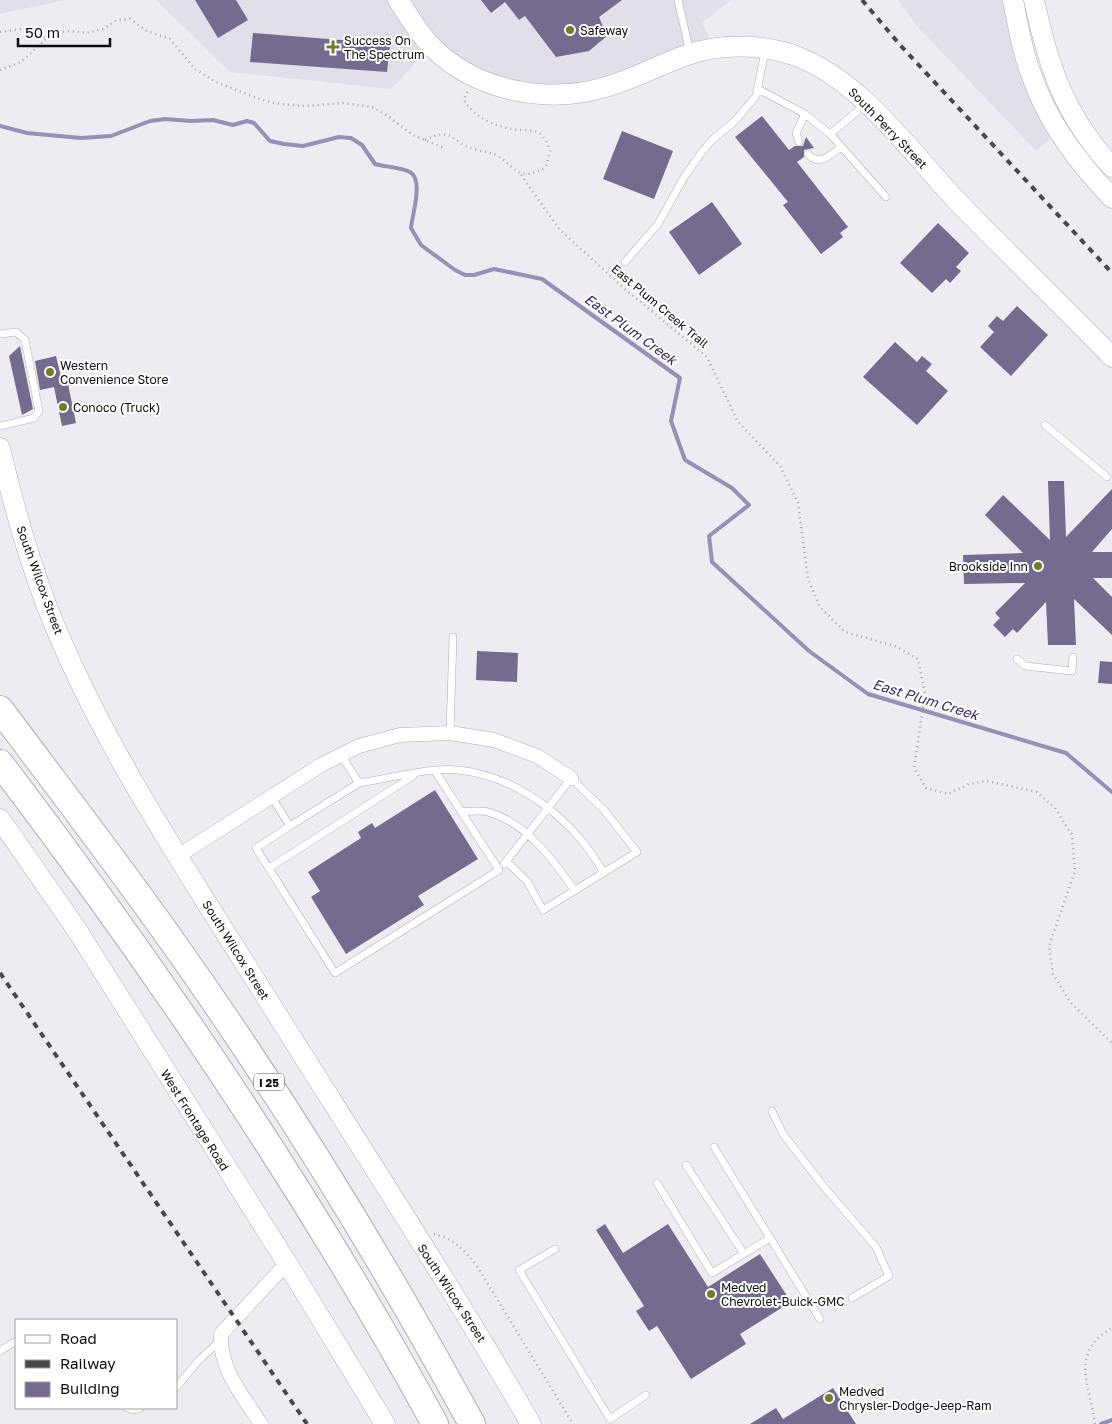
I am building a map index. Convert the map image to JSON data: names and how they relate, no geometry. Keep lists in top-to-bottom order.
{
  "streets": {
    "highway": ["I 25"],
    "main road": ["South Perry Street", "South Wilcox Street", "West Frontage Road"],
    "path": ["East Plum Creek Trail"]
  },
  "water": ["East Plum Creek"],
  "places": {
    "other": [
      "Safeway",
      "Western Convenience Store",
      "Conoco (Truck)",
      "Brookside Inn",
      "Medved Chevrolet-Buick-GMC",
      "Medved Chrysler-Dodge-Jeep-Ram"
    ],
    "health": ["Success On The Spectrum"]
  },
  "legend": ["Road", "Railway", "Building"],
  "scale_bar": "50 m"
}
